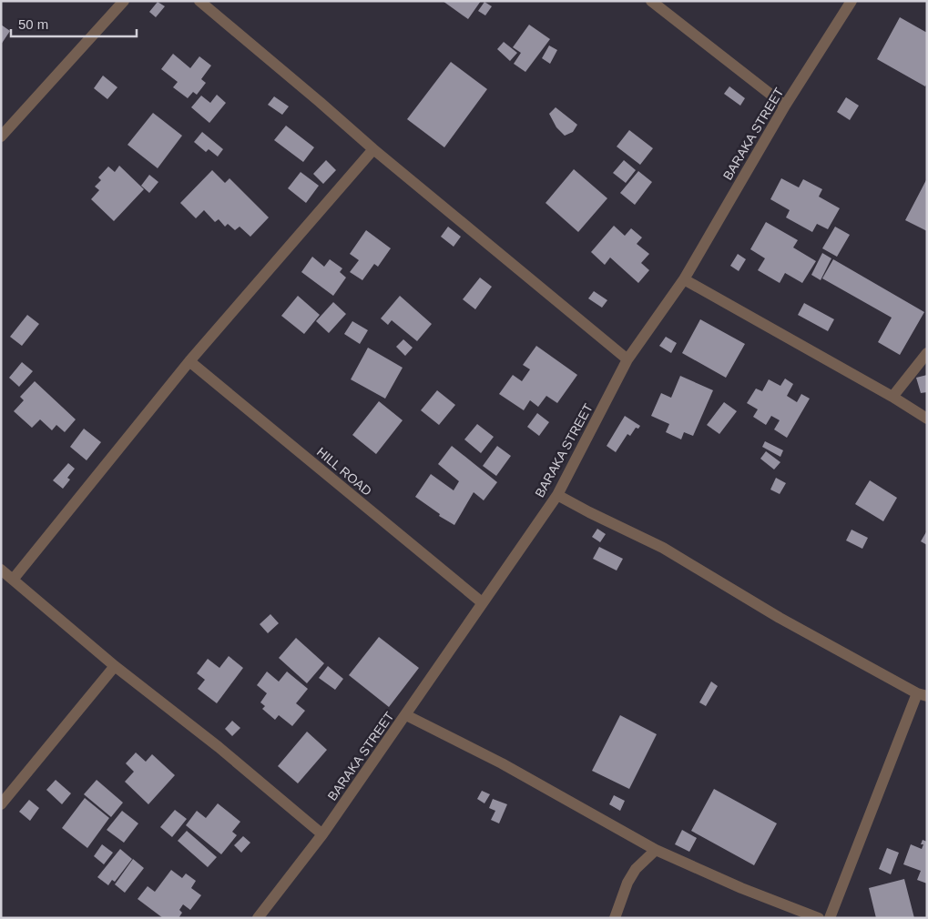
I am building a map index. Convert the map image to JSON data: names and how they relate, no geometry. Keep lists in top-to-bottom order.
{
  "streets": {
    "street": ["BARAKA STREET", "HILL ROAD"]
  },
  "crossings": [
    ["BARAKA STREET", "HILL ROAD"]
  ],
  "scale_bar": "50 m"
}
